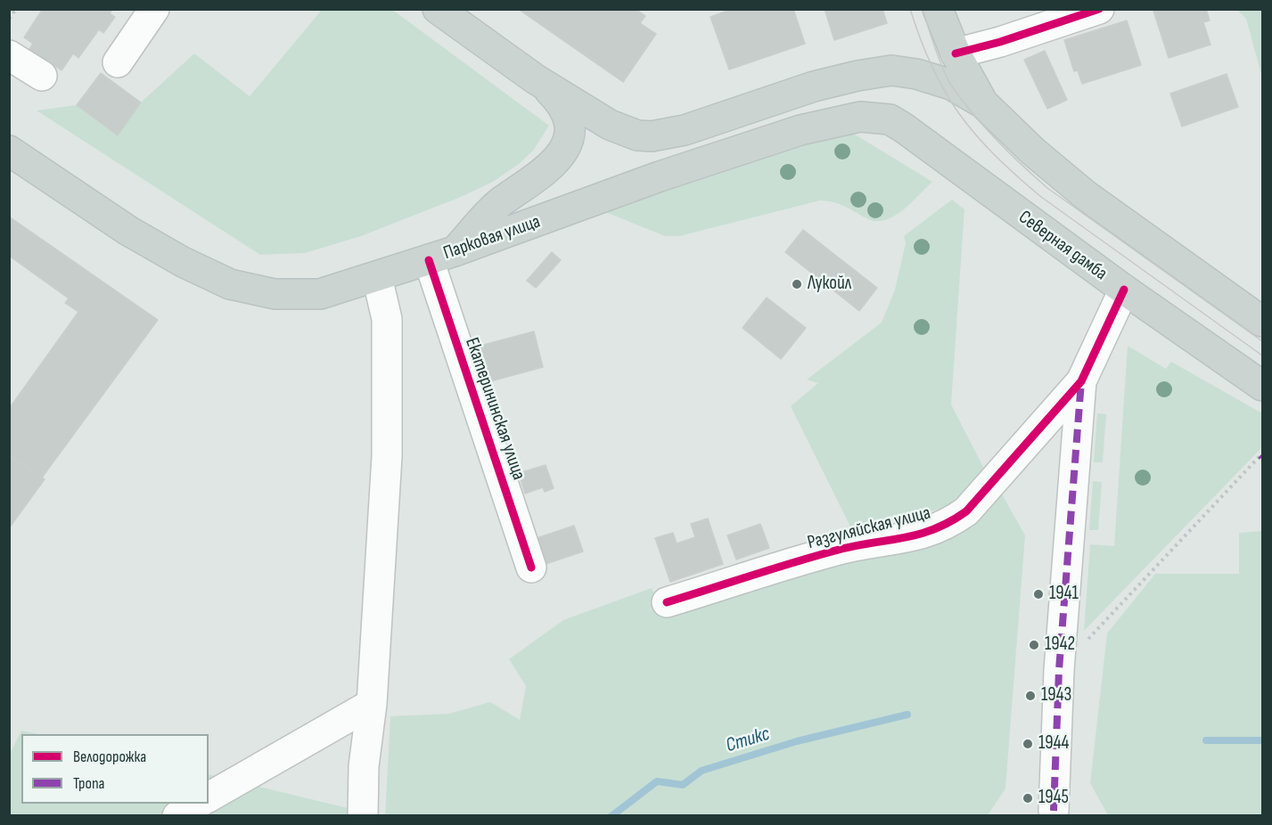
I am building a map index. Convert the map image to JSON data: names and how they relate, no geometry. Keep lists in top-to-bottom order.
{
  "streets": {
    "main road": ["Парковая улица", "Северная дамба"],
    "street": ["Екатерининская улица", "Разгуляйская улица"]
  },
  "crossings": [
    ["Парковая улица", "Северная дамба"],
    ["Парковая улица", "Екатерининская улица"],
    ["Северная дамба", "Разгуляйская улица"]
  ],
  "water": ["Стикс"],
  "places": [
    "Лукойл",
    "1941",
    "1942",
    "1943",
    "1944",
    "1945"
  ],
  "legend": ["Велодорожка", "Тропа"]
}
